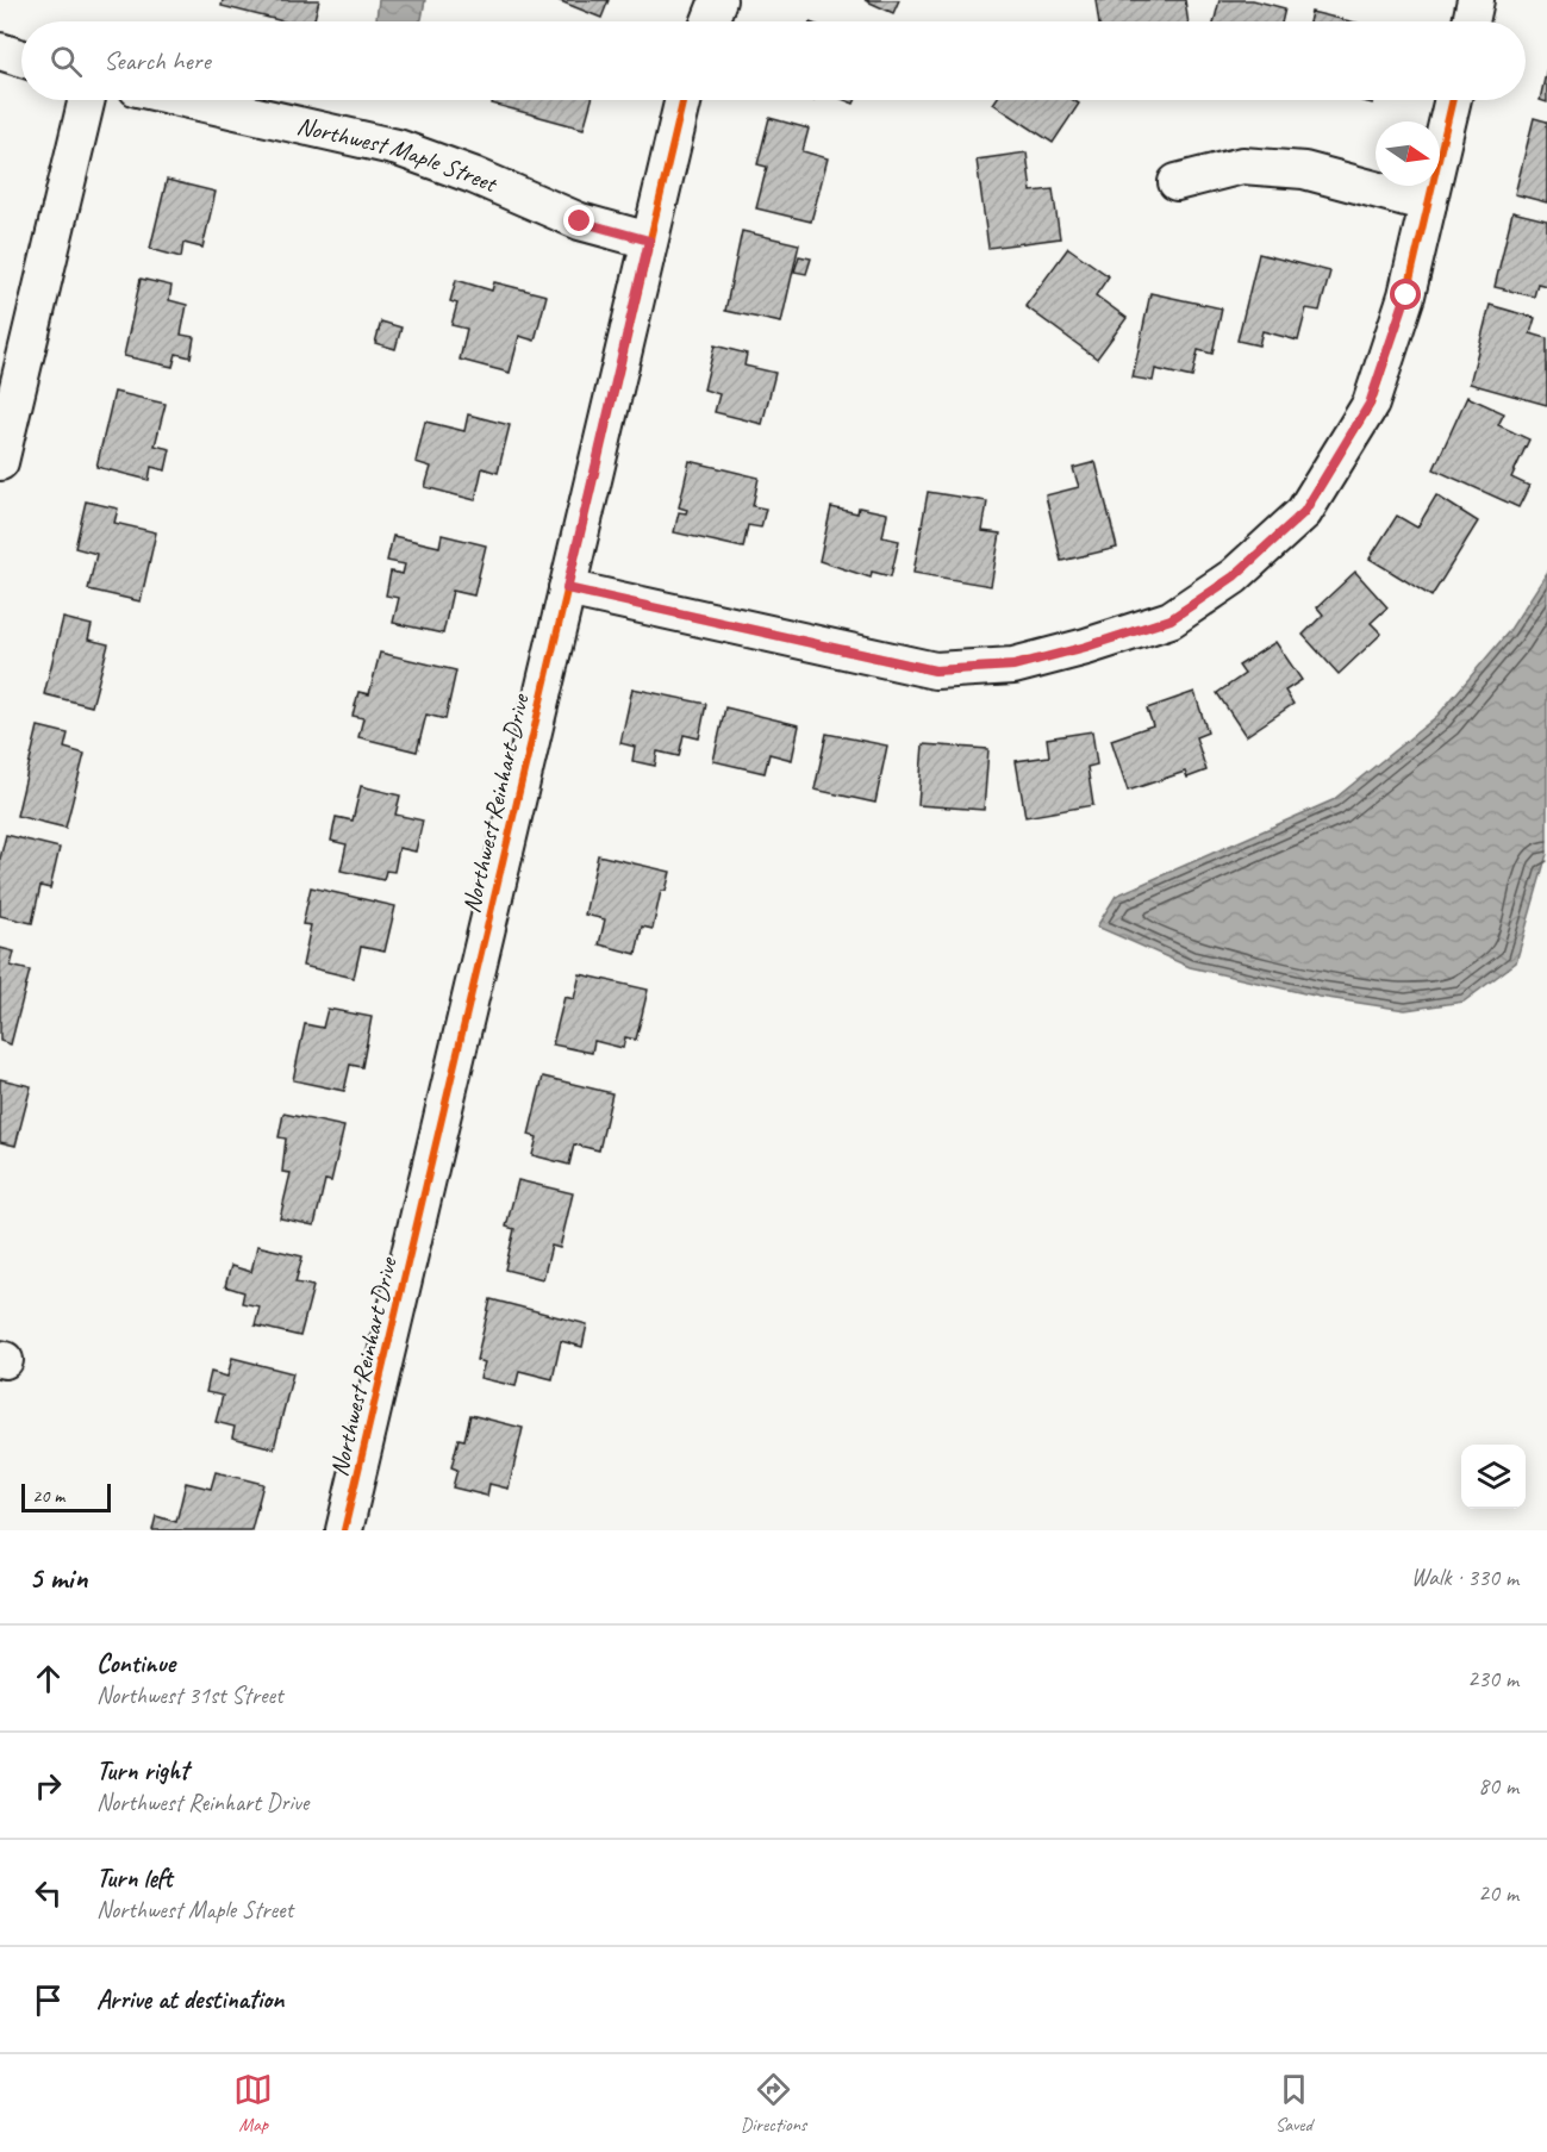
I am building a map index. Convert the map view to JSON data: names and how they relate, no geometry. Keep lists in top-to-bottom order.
{
  "streets": {
    "street": ["Northwest Maple Street", "Northwest Reinhart Drive"]
  },
  "crossings": [
    ["Northwest Maple Street", "Northwest Reinhart Drive"]
  ],
  "scale_bar": "20 m",
  "north": "right",
  "page": {
    "search": "Search here",
    "scale": "20 m",
    "heading": ["5 min", "Walk · 330 m"],
    "list": [
      ["Continue", "Northwest 31st Street", "230 m"],
      ["Turn right", "Northwest Reinhart Drive", "80 m"],
      ["Turn left", "Northwest Maple Street", "20 m"],
      "Arrive at destination"
    ],
    "nav": ["Map", "Directions", "Saved"]
  }
}
